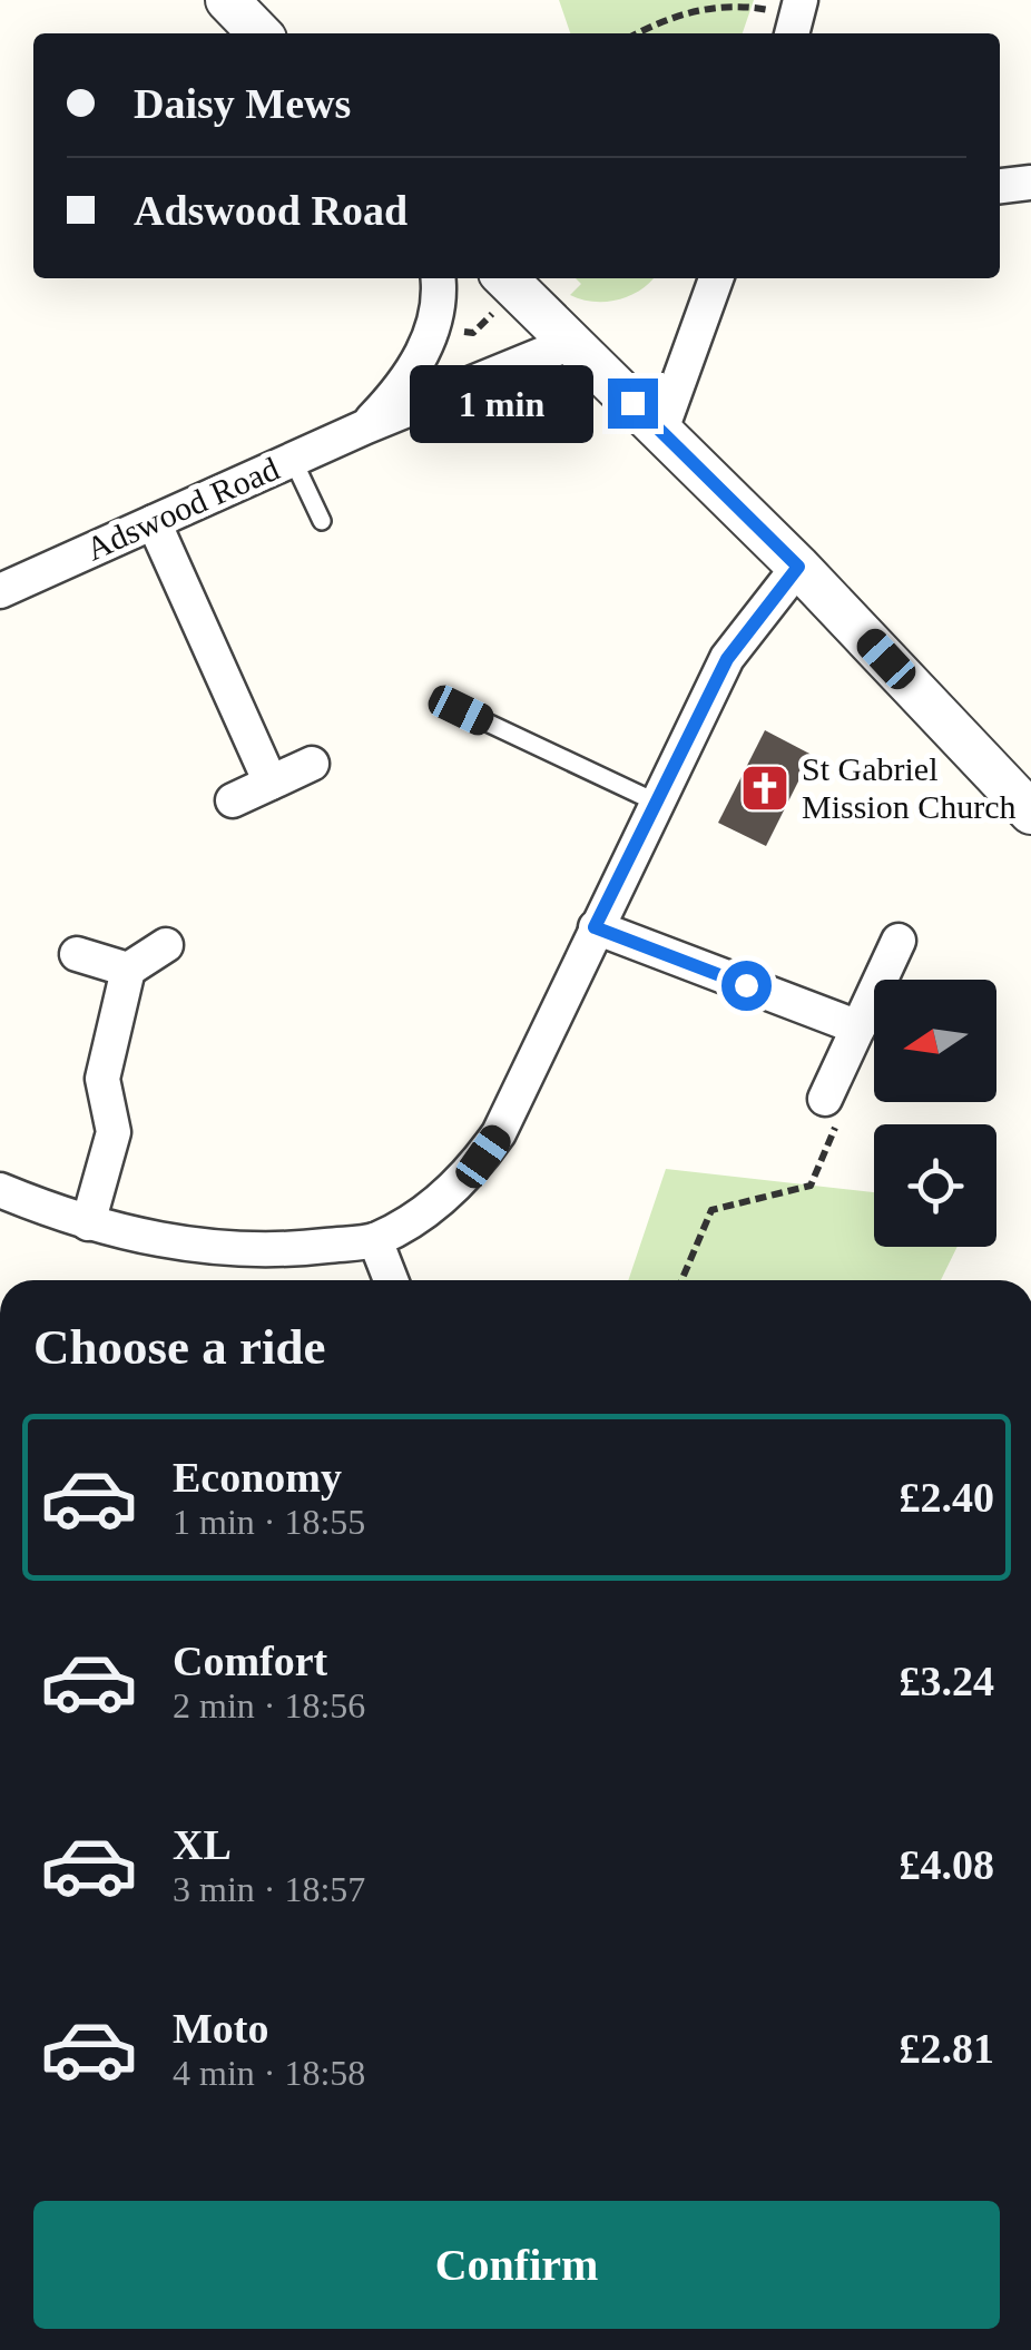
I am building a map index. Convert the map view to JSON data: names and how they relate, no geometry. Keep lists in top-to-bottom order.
{
  "streets": {
    "street": ["Adswood Road"]
  },
  "places": {
    "church": ["St Gabriel Mission Church"]
  },
  "north": "left",
  "page": {
    "banner": ["Daisy Mews", "Adswood Road"],
    "bubble": "1 min",
    "heading": "Choose a ride",
    "list": [
      {
        "name": "Economy",
        "note": "1 min · 18:55",
        "value": "£2.40"
      },
      {
        "name": "Comfort",
        "note": "2 min · 18:56",
        "value": "£3.24"
      },
      {
        "name": "XL",
        "note": "3 min · 18:57",
        "value": "£4.08"
      },
      {
        "name": "Moto",
        "note": "4 min · 18:58",
        "value": "£2.81"
      }
    ],
    "buttons": "Confirm"
  }
}
